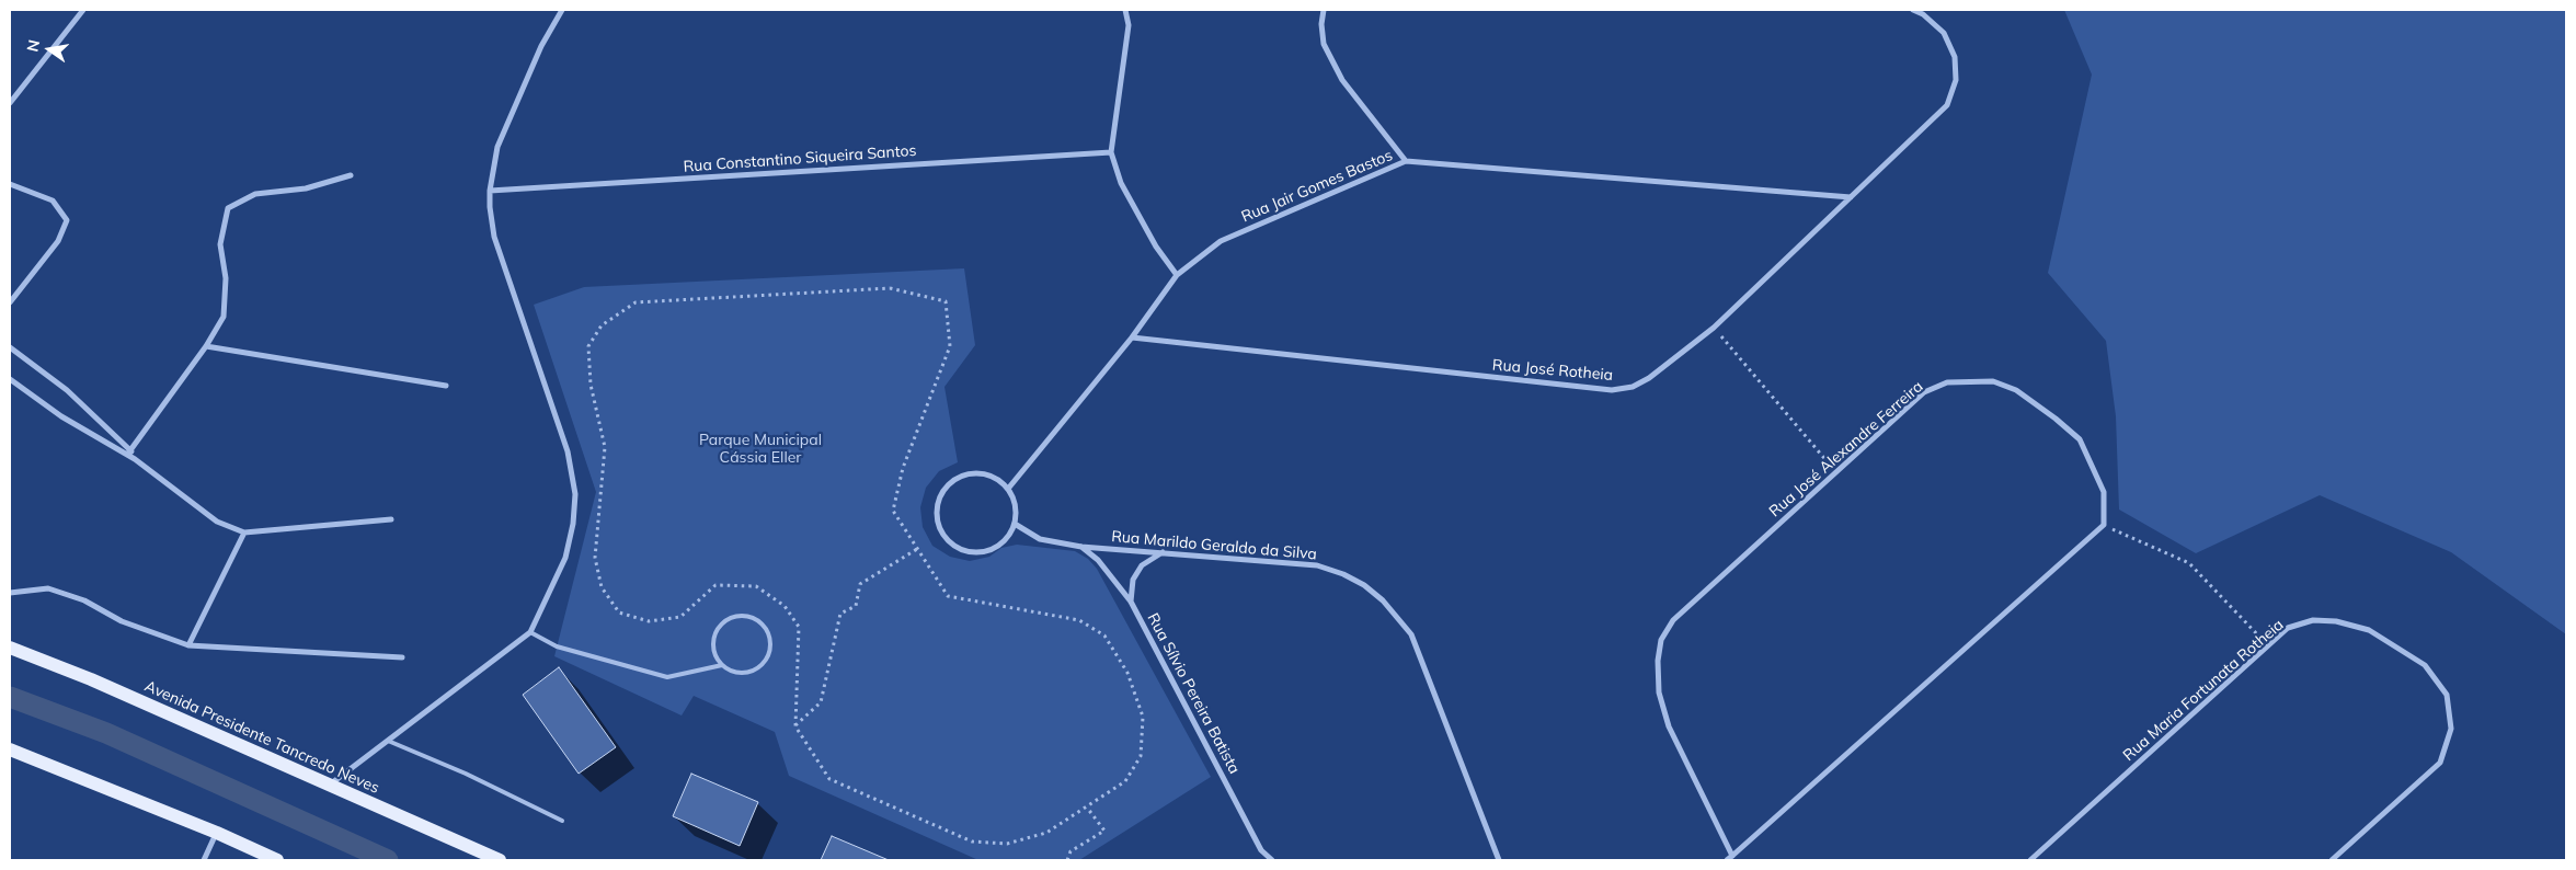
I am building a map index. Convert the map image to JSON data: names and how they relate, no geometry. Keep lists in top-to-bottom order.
{
  "streets": {
    "main road": ["Avenida Presidente Tancredo Neves"],
    "street": [
      "Rua Constantino Siqueira Santos",
      "Rua Jair Gomes Bastos",
      "Rua José Rotheia",
      "Rua José Alexandre Ferreira",
      "Rua Marildo Geraldo da Silva",
      "Rua Maria Fortunata Rotheia",
      "Rua Sílvio Pereira Batista"
    ]
  },
  "crossings": [
    ["Rua Jair Gomes Bastos", "Rua José Rotheia"],
    ["Rua Jair Gomes Bastos", "Rua Marildo Geraldo da Silva"],
    ["Rua Marildo Geraldo da Silva", "Rua Sílvio Pereira Batista"]
  ],
  "parks": ["Parque Municipal Cássia Eller"],
  "north": "left"
}
